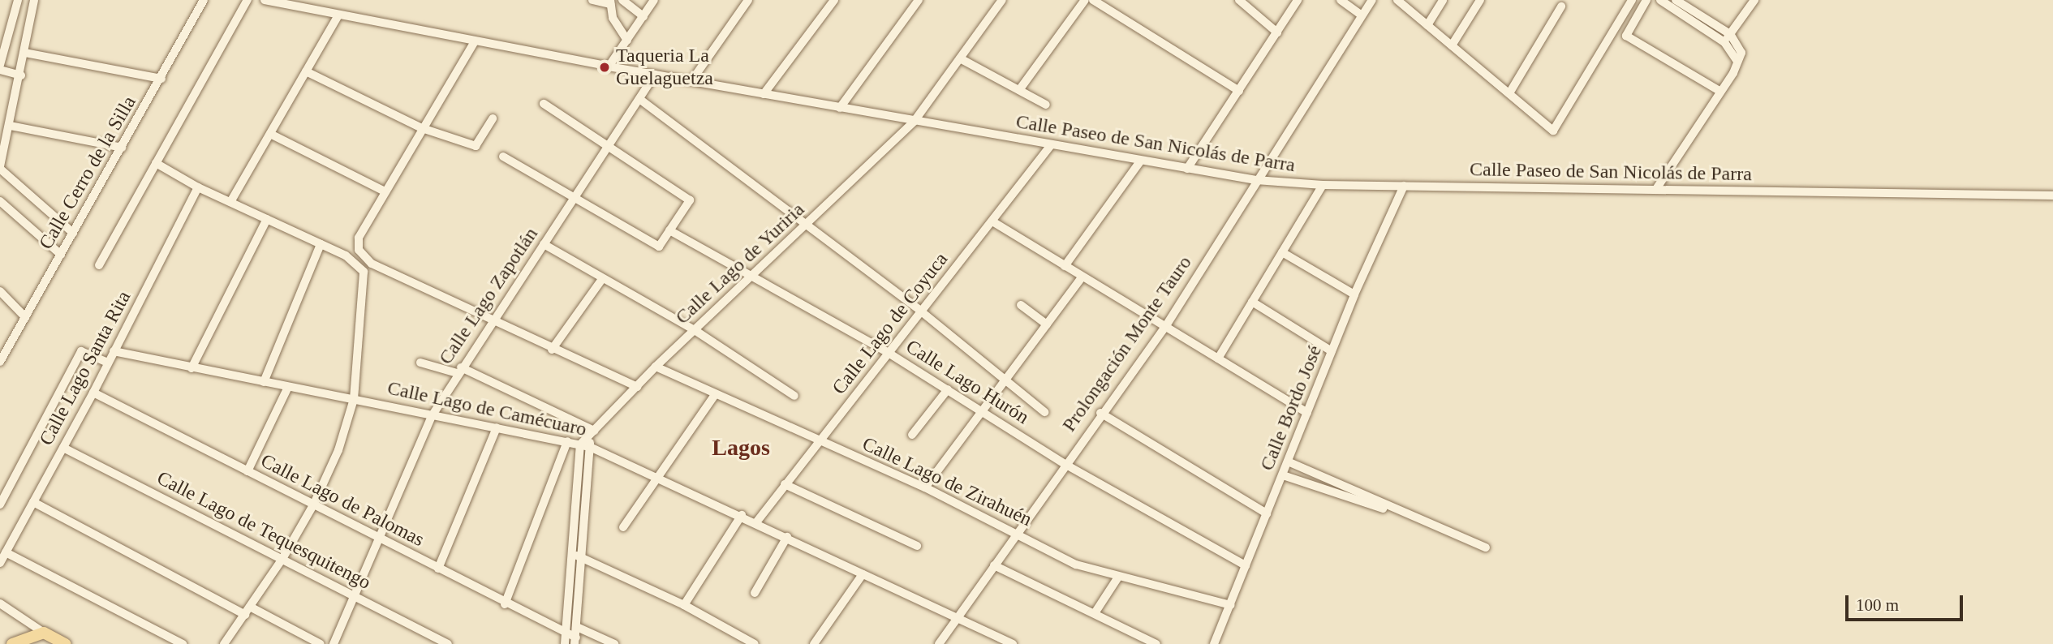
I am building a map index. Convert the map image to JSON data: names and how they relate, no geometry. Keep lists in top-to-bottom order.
{
  "streets": {
    "street": [
      "Calle Paseo de San Nicolás de Parra",
      "Calle Cerro de la Silla",
      "Calle Lago de Yuriria",
      "Calle Lago Zapotlán",
      "Calle Lago de Coyuca",
      "Prolongación Monte Tauro",
      "Calle Lago Santa Rita",
      "Calle Lago Hurón",
      "Calle Bordo José",
      "Calle Lago de Camécuaro",
      "Calle Lago de Zirahuén",
      "Calle Lago de Palomas",
      "Calle Lago de Tequesquitengo"
    ]
  },
  "crossings": [
    ["Calle Paseo de San Nicolás de Parra", "Calle Lago de Yuriria"],
    ["Calle Paseo de San Nicolás de Parra", "Calle Lago Zapotlán"],
    ["Calle Paseo de San Nicolás de Parra", "Calle Lago de Coyuca"],
    ["Calle Paseo de San Nicolás de Parra", "Prolongación Monte Tauro"],
    ["Calle Paseo de San Nicolás de Parra", "Calle Bordo José"],
    ["Calle Lago de Yuriria", "Calle Lago Hurón"],
    ["Calle Lago de Yuriria", "Calle Lago de Zirahuén"],
    ["Calle Lago Zapotlán", "Calle Lago de Camécuaro"],
    ["Calle Lago Zapotlán", "Calle Lago de Palomas"],
    ["Calle Lago Zapotlán", "Calle Lago de Tequesquitengo"],
    ["Calle Lago de Coyuca", "Calle Lago Hurón"],
    ["Calle Lago de Coyuca", "Calle Lago de Camécuaro"],
    ["Calle Lago de Coyuca", "Calle Lago de Zirahuén"],
    ["Prolongación Monte Tauro", "Calle Lago Hurón"],
    ["Prolongación Monte Tauro", "Calle Lago de Camécuaro"],
    ["Prolongación Monte Tauro", "Calle Lago de Zirahuén"],
    ["Calle Lago Santa Rita", "Calle Lago de Camécuaro"],
    ["Calle Lago Santa Rita", "Calle Lago de Palomas"],
    ["Calle Lago Santa Rita", "Calle Lago de Tequesquitengo"],
    ["Calle Lago Hurón", "Calle Bordo José"],
    ["Calle Bordo José", "Calle Lago de Zirahuén"]
  ],
  "districts": ["Lagos"],
  "places": ["Taqueria La Guelaguetza"],
  "scale_bar": "100 m"
}
